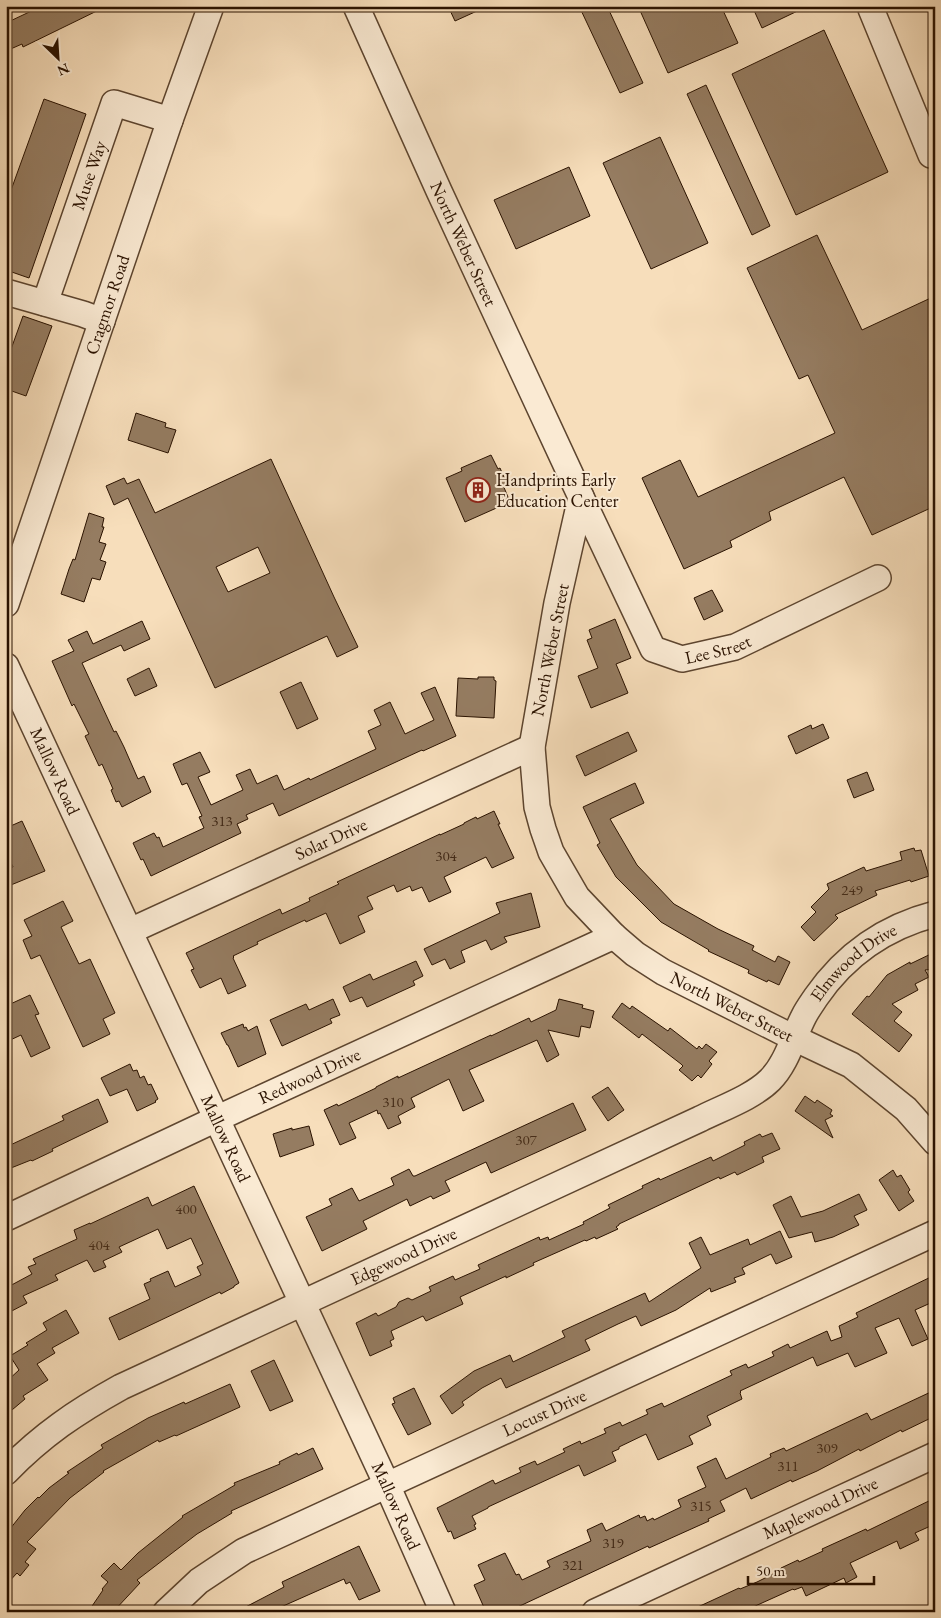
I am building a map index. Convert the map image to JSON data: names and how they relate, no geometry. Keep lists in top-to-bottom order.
{
  "streets": {
    "street": [
      "Muse Way",
      "North Weber Street",
      "Cragmor Road",
      "Lee Street",
      "Mallow Road",
      "Solar Drive",
      "Elmwood Drive",
      "Redwood Drive",
      "Edgewood Drive",
      "Locust Drive",
      "Maplewood Drive"
    ]
  },
  "crossings": [
    ["Muse Way", "Cragmor Road"],
    ["North Weber Street", "Lee Street"],
    ["North Weber Street", "Solar Drive"],
    ["North Weber Street", "Elmwood Drive"],
    ["North Weber Street", "Redwood Drive"],
    ["North Weber Street", "Edgewood Drive"],
    ["Mallow Road", "Solar Drive"],
    ["Mallow Road", "Redwood Drive"],
    ["Mallow Road", "Edgewood Drive"],
    ["Mallow Road", "Locust Drive"],
    ["Elmwood Drive", "Edgewood Drive"]
  ],
  "places": {
    "building": ["Handprints Early Education Center"]
  },
  "house_numbers": [
    "313",
    "304",
    "249",
    "310",
    "307",
    "400",
    "404",
    "309",
    "311",
    "315",
    "319",
    "321"
  ],
  "scale_bar": "50 m",
  "north": "bottom right"
}
